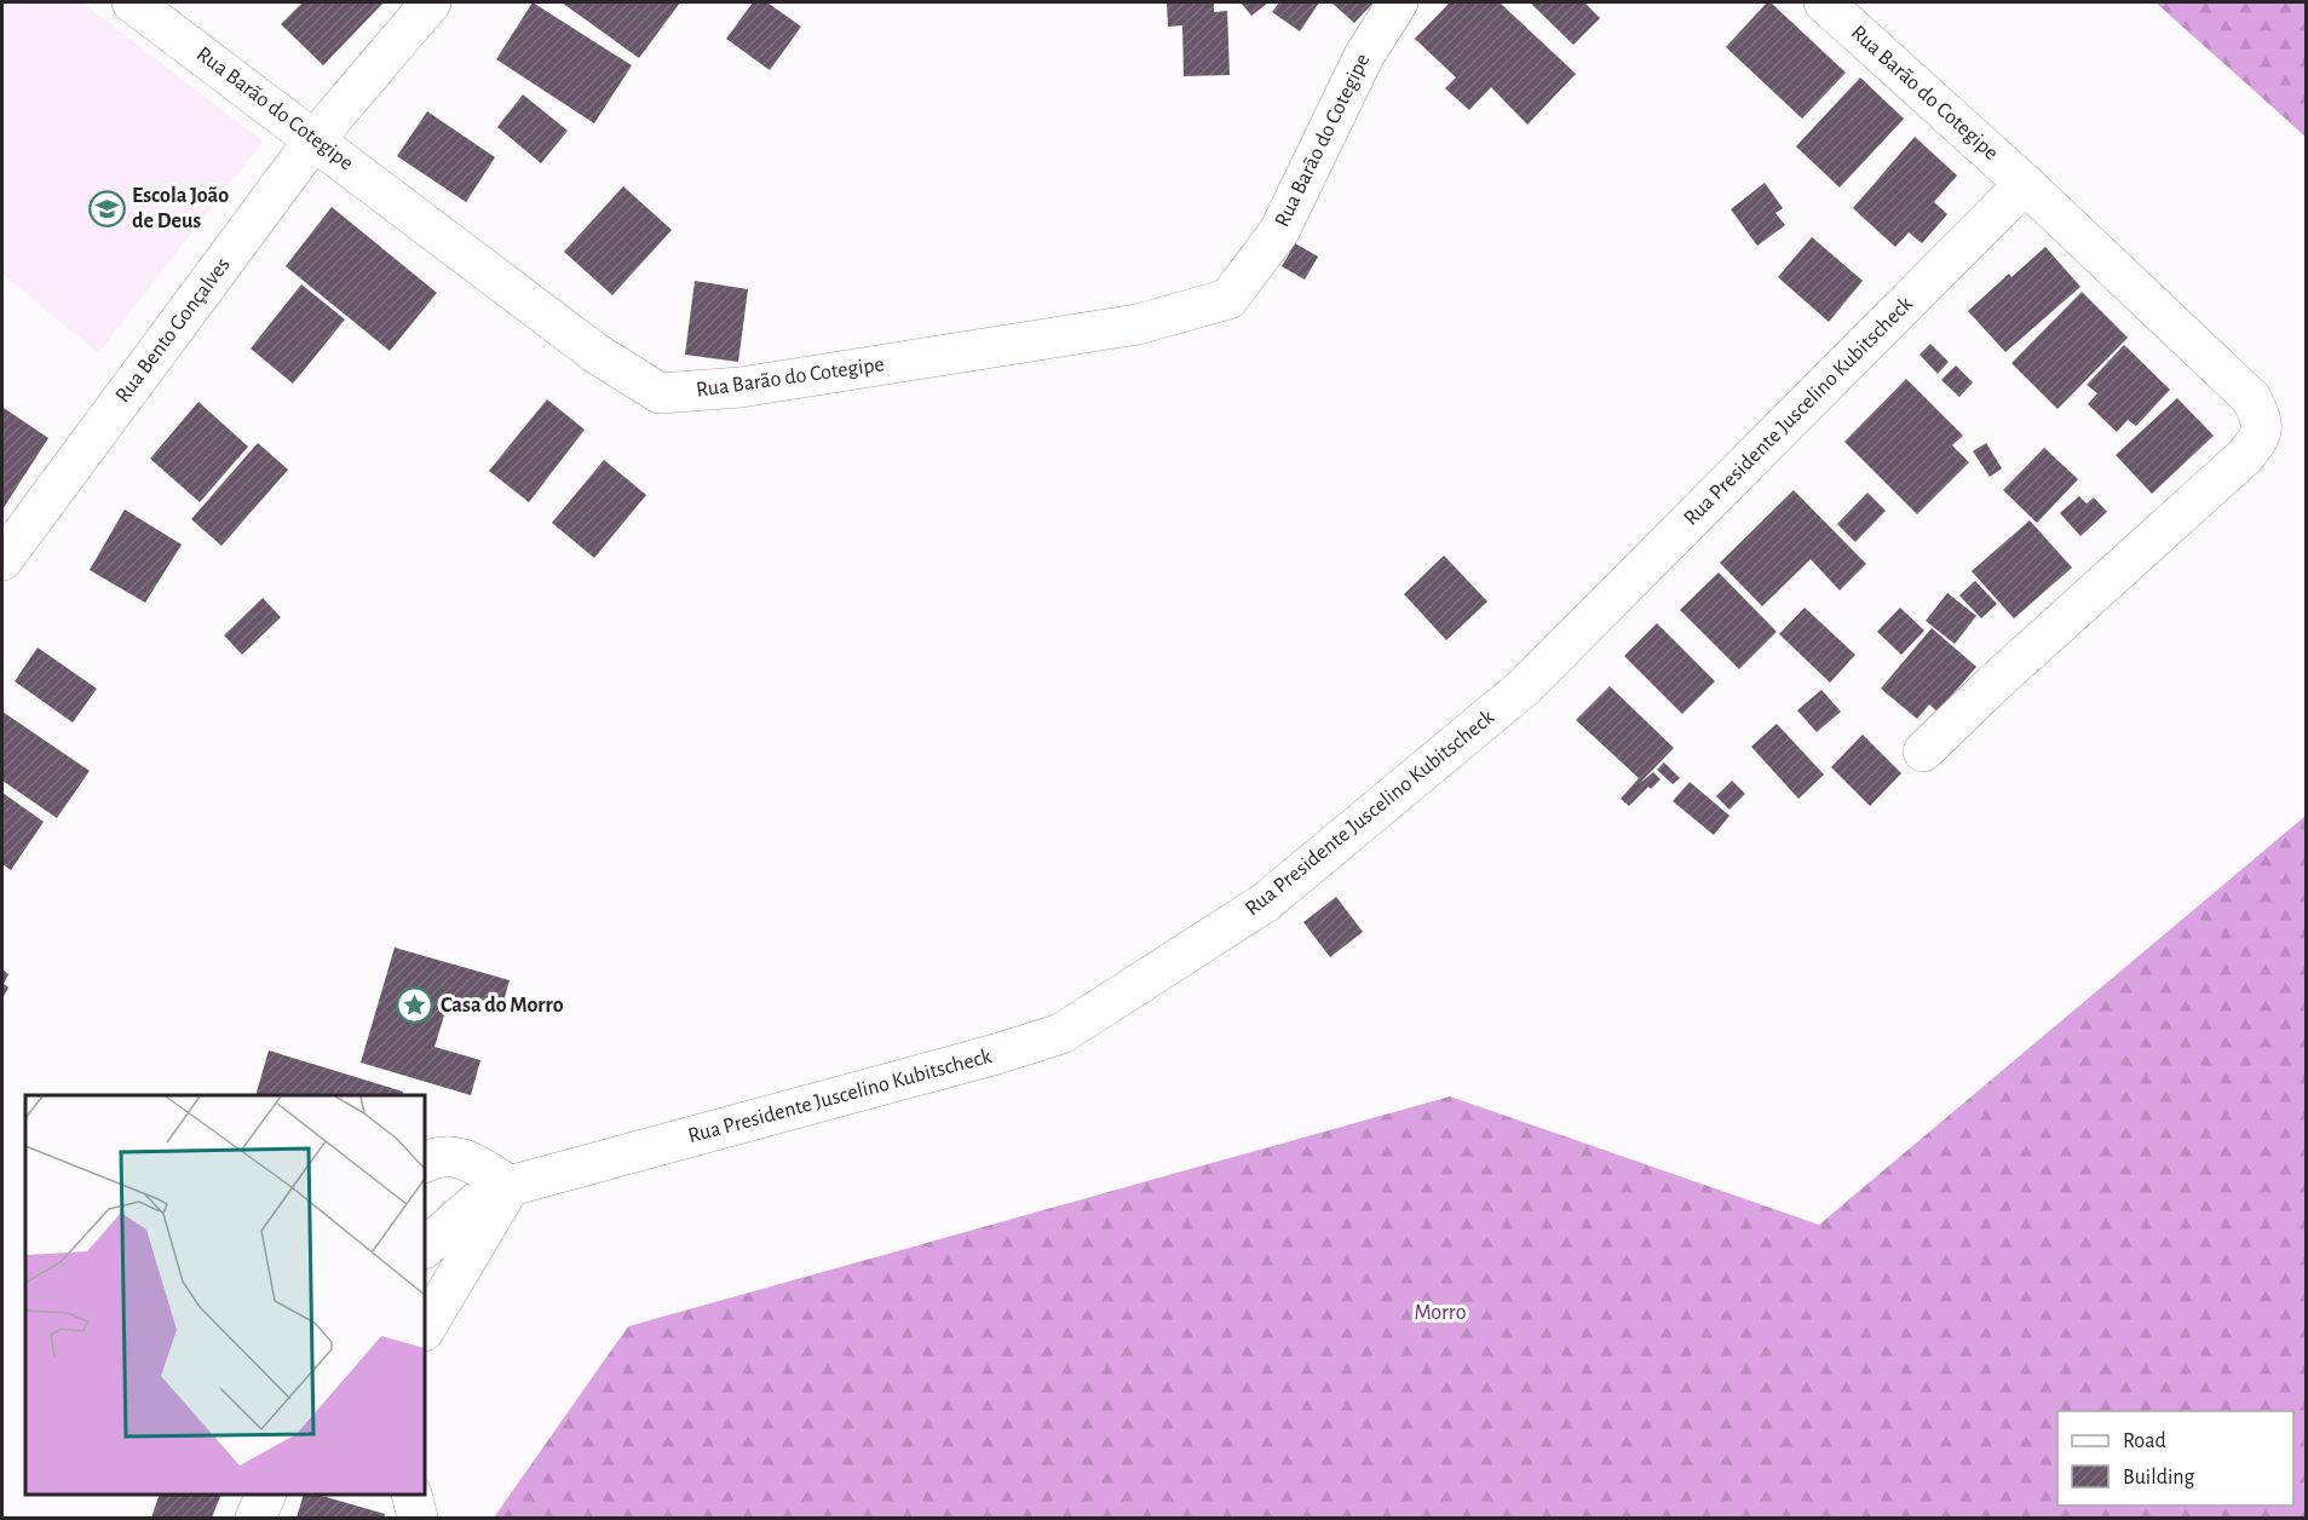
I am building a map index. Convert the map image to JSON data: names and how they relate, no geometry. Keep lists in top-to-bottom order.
{
  "streets": {
    "street": ["Rua Barão do Cotegipe", "Rua Bento Gonçalves", "Rua Presidente Juscelino Kubitscheck"]
  },
  "crossings": [
    ["Rua Barão do Cotegipe", "Rua Bento Gonçalves"],
    ["Rua Barão do Cotegipe", "Rua Presidente Juscelino Kubitscheck"]
  ],
  "parks": ["Morro"],
  "places": {
    "school or university": ["Escola João de Deus"],
    "place": ["Casa do Morro"]
  },
  "legend": ["Road", "Building"]
}
